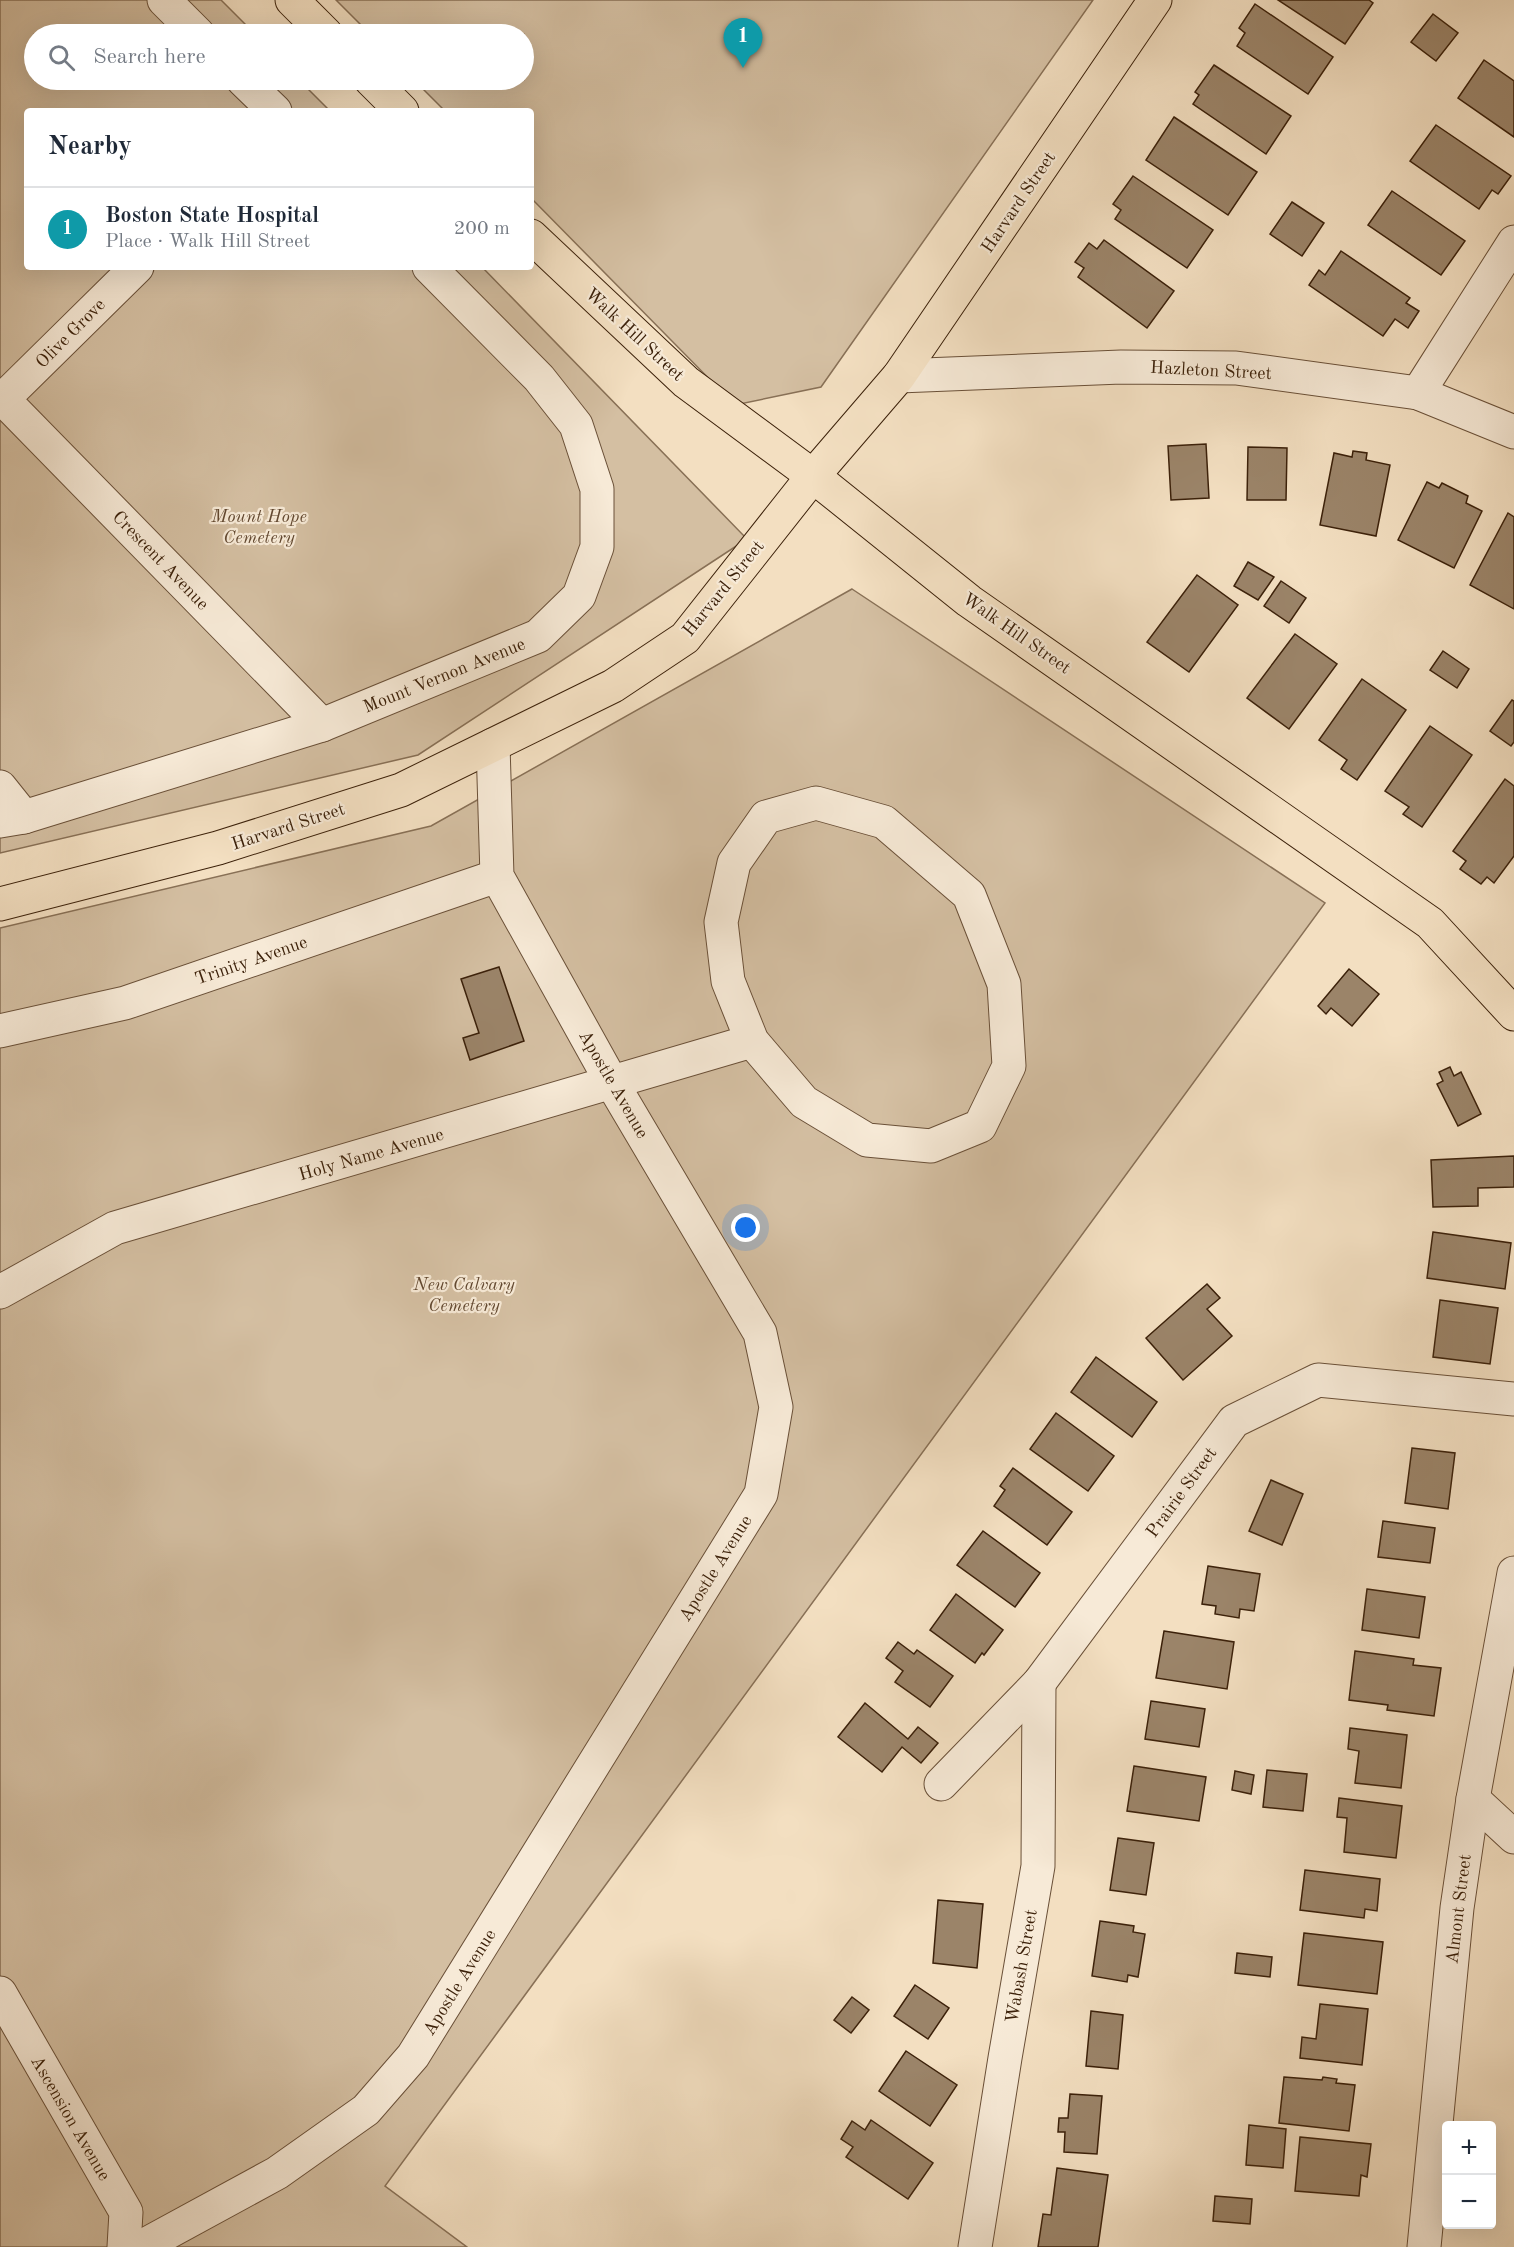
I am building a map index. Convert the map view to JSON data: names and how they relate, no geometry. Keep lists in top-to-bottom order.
{
  "streets": {
    "main road": ["Harvard Street", "Walk Hill Street"],
    "street": [
      "Olive Grove",
      "Hazleton Street",
      "Crescent Avenue",
      "Mount Vernon Avenue",
      "Trinity Avenue",
      "Apostle Avenue",
      "Holy Name Avenue",
      "Prairie Street",
      "Almont Street",
      "Wabash Street",
      "Ascension Avenue"
    ]
  },
  "crossings": [
    ["Harvard Street", "Walk Hill Street"],
    ["Harvard Street", "Hazleton Street"],
    ["Harvard Street", "Apostle Avenue"],
    ["Olive Grove", "Crescent Avenue"],
    ["Crescent Avenue", "Mount Vernon Avenue"],
    ["Trinity Avenue", "Apostle Avenue"],
    ["Apostle Avenue", "Holy Name Avenue"],
    ["Prairie Street", "Wabash Street"]
  ],
  "parks": ["Mount Hope Cemetery", "New Calvary Cemetery"],
  "page": {
    "pins": "1",
    "search": "Search here",
    "heading": "Nearby",
    "list": [
      {
        "mark": "1",
        "name": "Boston State Hospital",
        "note": "Place · Walk Hill Street",
        "value": "200 m"
      }
    ],
    "map_buttons": ["+", "−"]
  }
}
